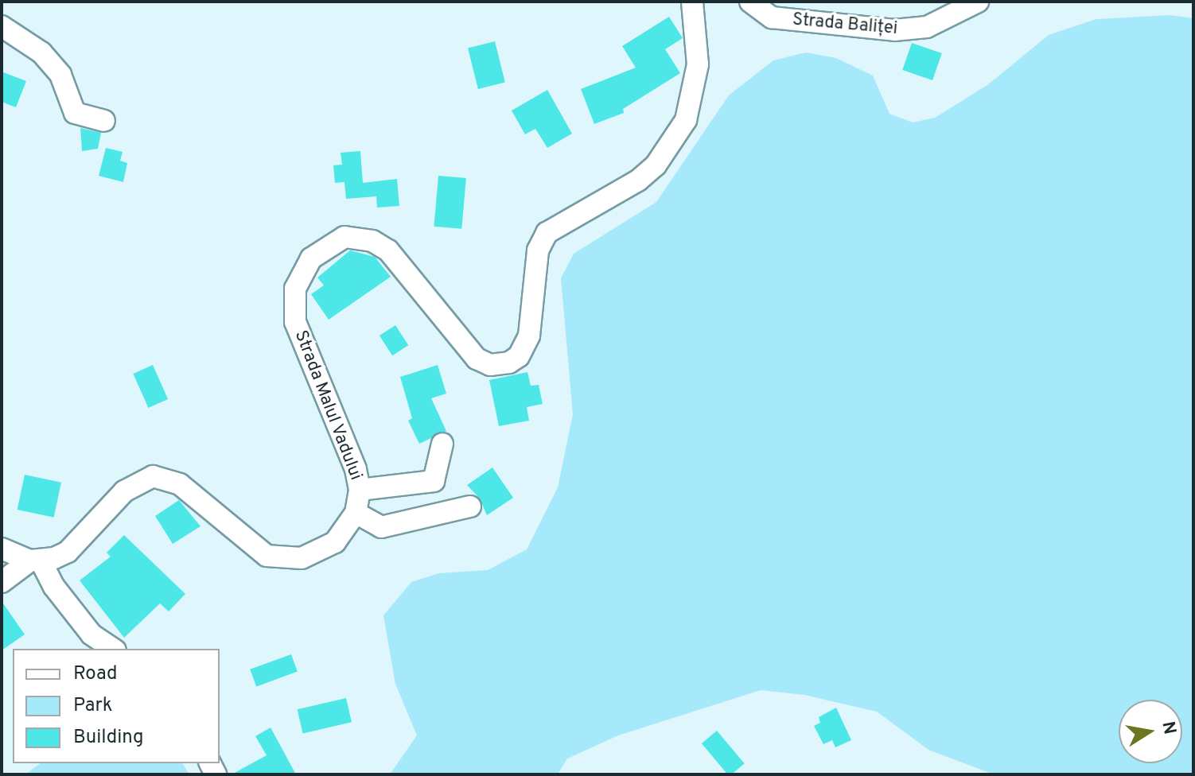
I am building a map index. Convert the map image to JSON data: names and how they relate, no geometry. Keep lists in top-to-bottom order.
{
  "streets": {
    "street": ["Strada Baliței", "Strada Malul Vadului"]
  },
  "legend": ["Road", "Park", "Building"],
  "north": "right"
}
